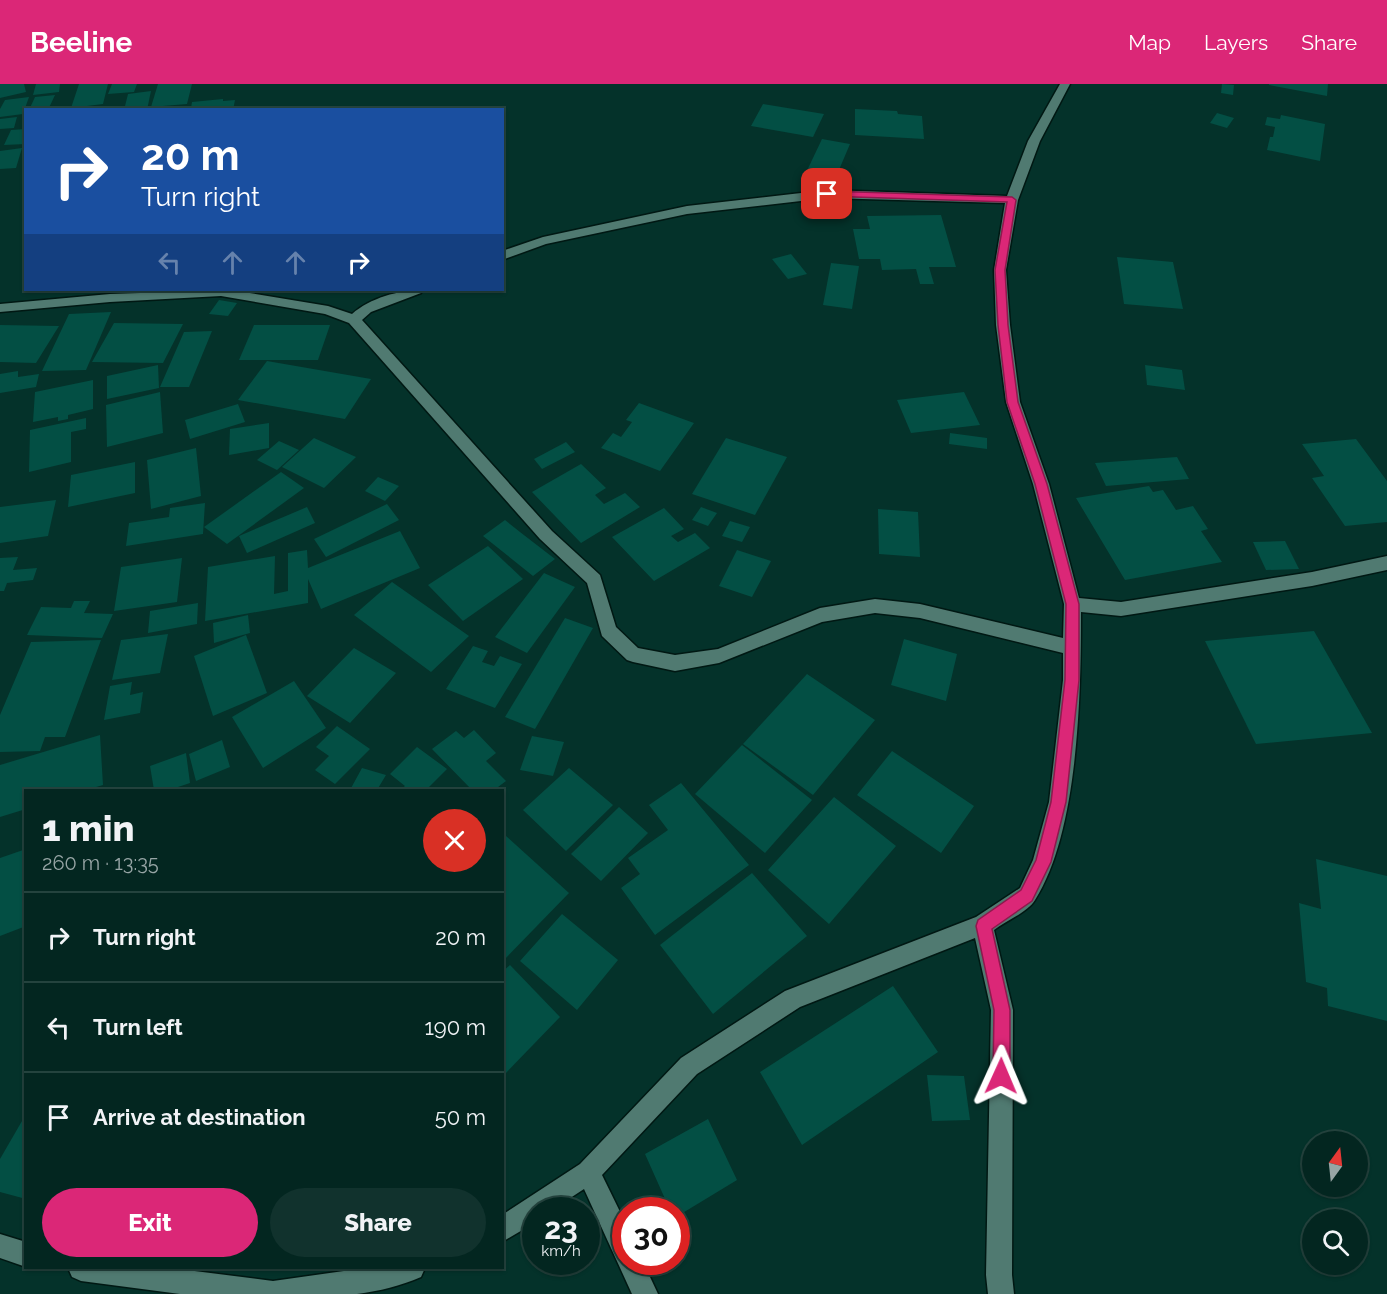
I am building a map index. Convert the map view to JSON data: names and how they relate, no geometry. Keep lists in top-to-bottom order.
{
  "north": "top",
  "page": {
    "header": "Beeline",
    "nav": ["Map", "Layers", "Share"],
    "turn": ["20 m", "Turn right"],
    "heading": ["1 min", "260 m · 13:35"],
    "list": [
      {
        "name": "Turn right",
        "value": "20 m"
      },
      {
        "name": "Turn left",
        "value": "190 m"
      },
      {
        "name": "Arrive at destination",
        "value": "50 m"
      }
    ],
    "buttons": ["Exit", "Share"],
    "speed": "23 km/h",
    "limit": "30"
  }
}
